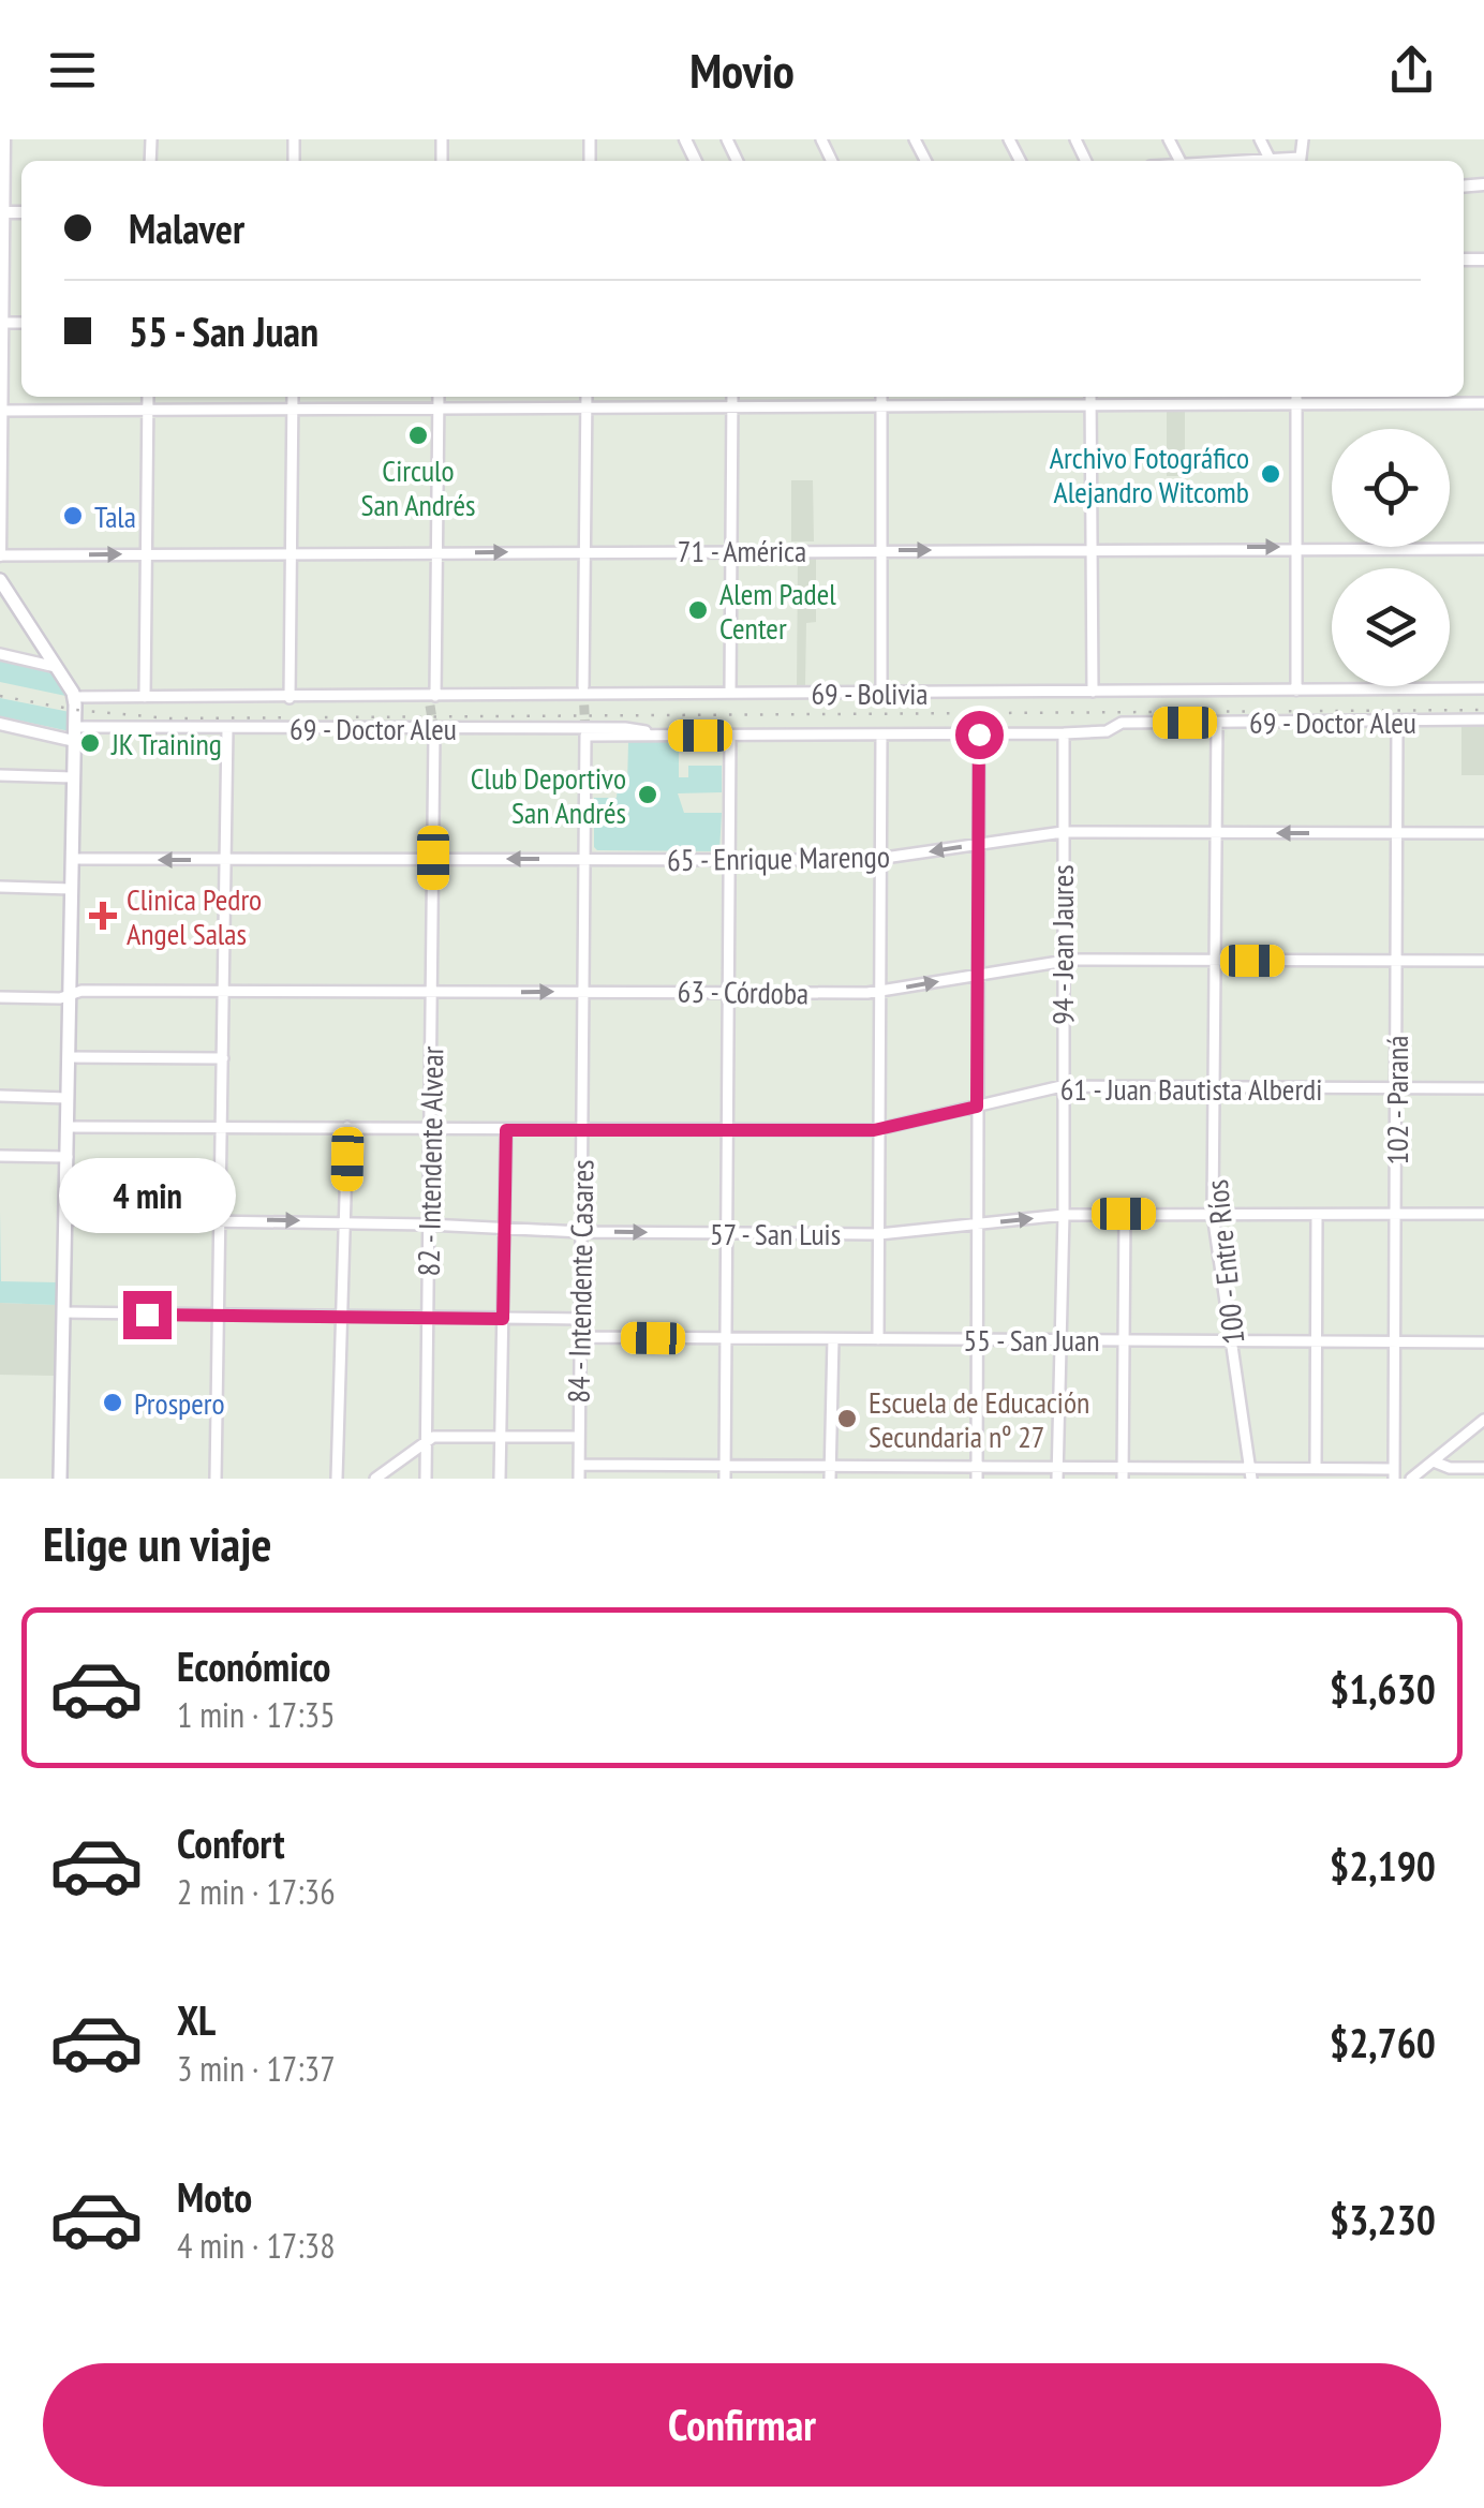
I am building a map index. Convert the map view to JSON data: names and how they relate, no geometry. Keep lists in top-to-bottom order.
{
  "streets": {
    "street": [
      "71 - América",
      "69 - Bolivia",
      "69 - Doctor Aleu",
      "65 - Enrique Marengo",
      "94 - Jean Jaures",
      "63 - Córdoba",
      "61 - Juan Bautista Alberdi",
      "102 - Paraná",
      "82 - Intendente Alvear",
      "57 - San Luis",
      "100 - Entre Ríos",
      "84 - Intendente Casares",
      "55 - San Juan"
    ]
  },
  "crossings": [
    ["69 - Doctor Aleu", "94 - Jean Jaures"],
    ["69 - Doctor Aleu", "102 - Paraná"],
    ["69 - Doctor Aleu", "82 - Intendente Alvear"],
    ["69 - Doctor Aleu", "100 - Entre Ríos"],
    ["69 - Doctor Aleu", "84 - Intendente Casares"],
    ["65 - Enrique Marengo", "94 - Jean Jaures"],
    ["65 - Enrique Marengo", "102 - Paraná"],
    ["65 - Enrique Marengo", "82 - Intendente Alvear"],
    ["65 - Enrique Marengo", "100 - Entre Ríos"],
    ["65 - Enrique Marengo", "84 - Intendente Casares"],
    ["94 - Jean Jaures", "63 - Córdoba"],
    ["94 - Jean Jaures", "61 - Juan Bautista Alberdi"],
    ["94 - Jean Jaures", "57 - San Luis"],
    ["94 - Jean Jaures", "55 - San Juan"],
    ["63 - Córdoba", "102 - Paraná"],
    ["63 - Córdoba", "82 - Intendente Alvear"],
    ["63 - Córdoba", "100 - Entre Ríos"],
    ["63 - Córdoba", "84 - Intendente Casares"],
    ["61 - Juan Bautista Alberdi", "102 - Paraná"],
    ["61 - Juan Bautista Alberdi", "82 - Intendente Alvear"],
    ["61 - Juan Bautista Alberdi", "100 - Entre Ríos"],
    ["61 - Juan Bautista Alberdi", "84 - Intendente Casares"],
    ["102 - Paraná", "57 - San Luis"],
    ["102 - Paraná", "55 - San Juan"],
    ["82 - Intendente Alvear", "57 - San Luis"],
    ["57 - San Luis", "100 - Entre Ríos"],
    ["57 - San Luis", "84 - Intendente Casares"],
    ["100 - Entre Ríos", "55 - San Juan"],
    ["84 - Intendente Casares", "55 - San Juan"]
  ],
  "one_way": ["71 - América", "65 - Enrique Marengo"],
  "places": {
    "other": [
      "Circulo San Andrés",
      "Archivo Fotográfico Alejandro Witcomb",
      "Tala",
      "Alem Padel Center",
      "JK Training",
      "Club Deportivo San Andrés",
      "Prospero",
      "Escuela de Educación Secundaria nº 27"
    ],
    "health": ["Clinica Pedro Angel Salas"]
  },
  "page": {
    "header": "Movio",
    "banner": ["Malaver", "55 - San Juan"],
    "bubble": "4 min",
    "heading": "Elige un viaje",
    "list": [
      {
        "name": "Económico",
        "note": "1 min · 17:35",
        "value": "$1,630"
      },
      {
        "name": "Confort",
        "note": "2 min · 17:36",
        "value": "$2,190"
      },
      {
        "name": "XL",
        "note": "3 min · 17:37",
        "value": "$2,760"
      },
      {
        "name": "Moto",
        "note": "4 min · 17:38",
        "value": "$3,230"
      }
    ],
    "buttons": "Confirmar"
  }
}
